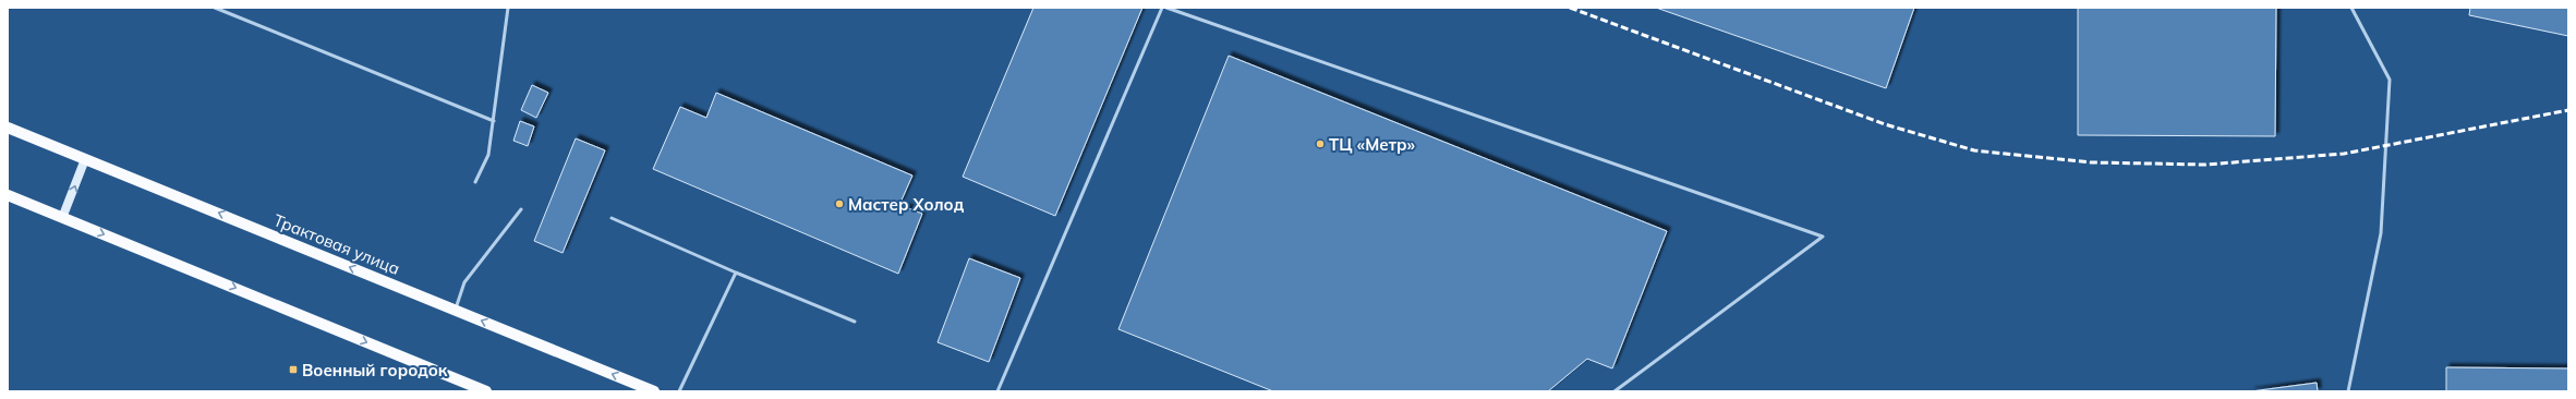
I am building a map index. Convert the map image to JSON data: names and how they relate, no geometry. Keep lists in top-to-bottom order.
{
  "streets": {
    "main road": ["Трактовая улица"]
  },
  "places": {
    "other": ["ТЦ «Метр»", "Мастер Холод"],
    "transit": ["Военный городок"]
  }
}
